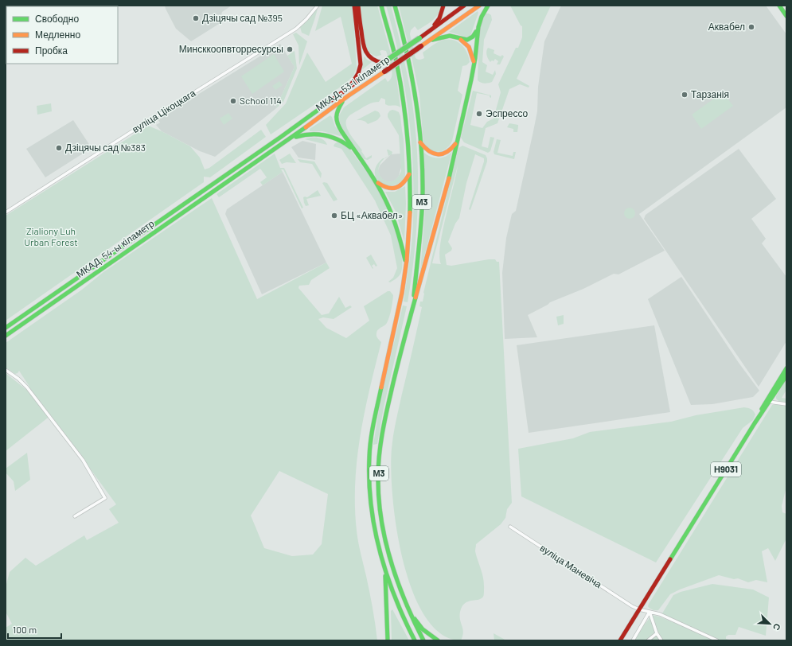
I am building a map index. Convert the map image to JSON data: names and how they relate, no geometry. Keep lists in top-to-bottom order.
{
  "streets": {
    "main road": [
      "МКАД, 53-і кіламетр",
      "М3",
      "МКАД, 54-ы кіламетр",
      "Н9031"
    ],
    "street": ["вуліца Цікоцкага", "вуліца Маневіча"]
  },
  "crossings": [
    ["МКАД, 53-і кіламетр", "МКАД, 54-ы кіламетр"],
    ["Н9031", "вуліца Маневіча"]
  ],
  "parks": ["Zialiony Luh Urban Forest"],
  "places": [
    "Дзіцячы сад №395",
    "Аквабел",
    "Минсккоопвторресурсы",
    "Тарзанія",
    "School 114",
    "Эспрессо",
    "Дзіцячы сад №383",
    "БЦ «Аквабел»"
  ],
  "legend": ["Свободно", "Медленно", "Пробка"],
  "scale_bar": "100 m",
  "north": "bottom right"
}
